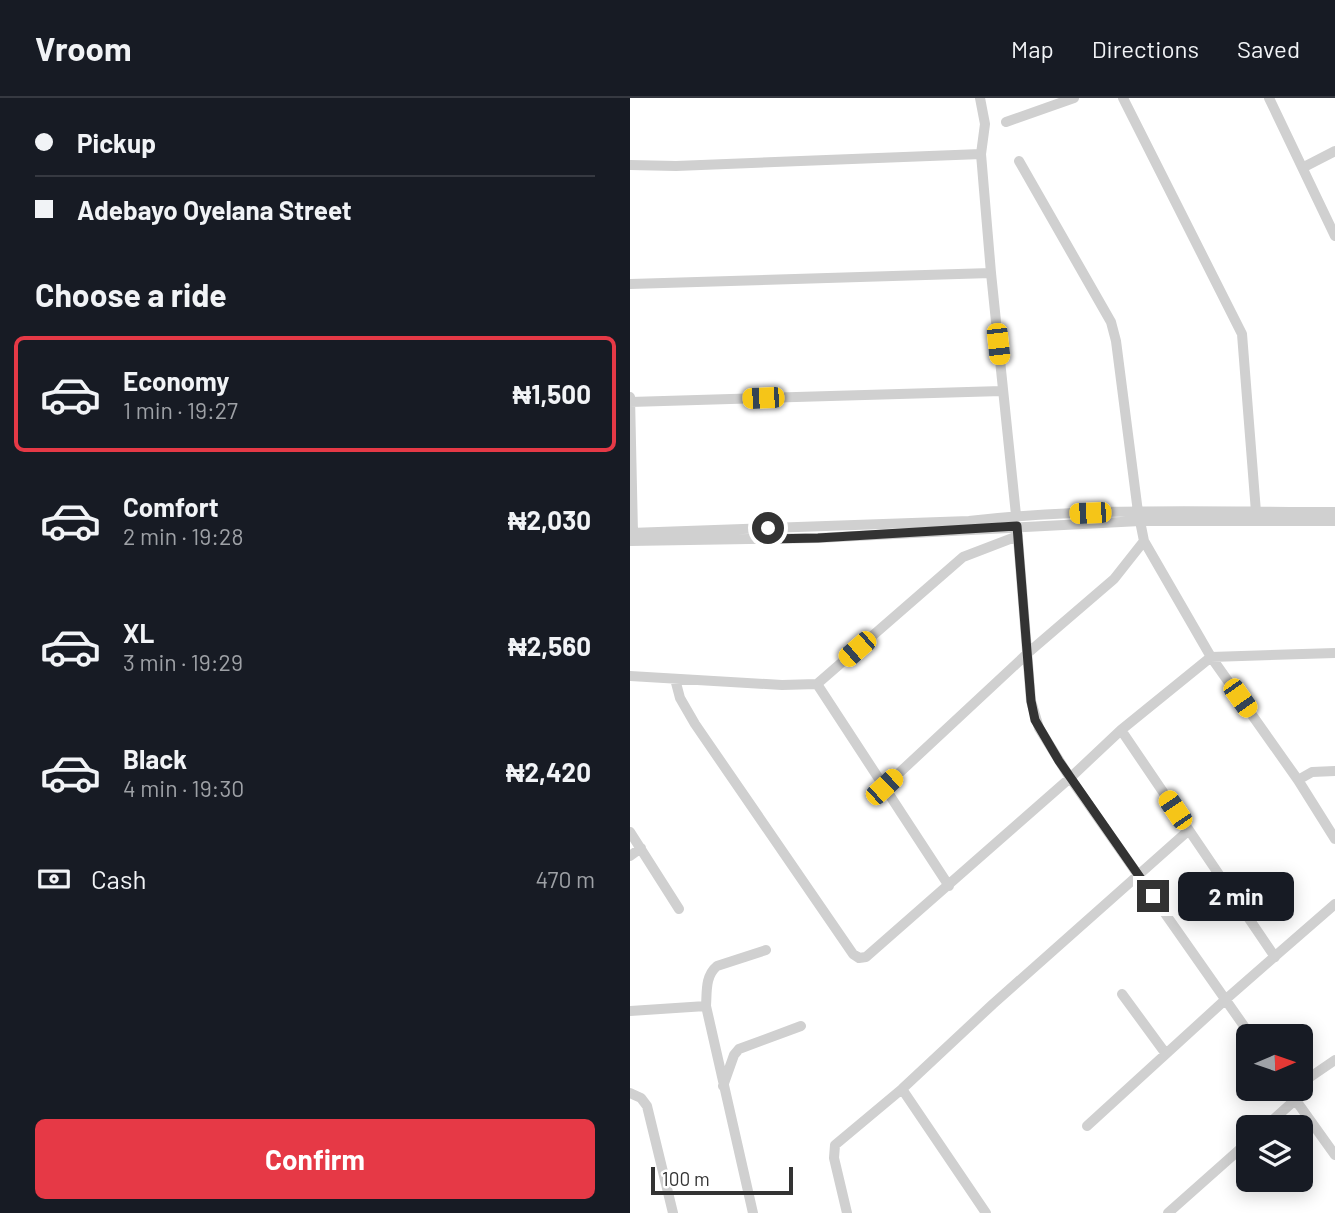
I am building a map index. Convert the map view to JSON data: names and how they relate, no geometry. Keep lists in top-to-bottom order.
{
  "scale_bar": "100 m",
  "north": "right",
  "page": {
    "header": "Vroom",
    "nav": ["Map", "Directions", "Saved"],
    "banner": ["Pickup", "Adebayo Oyelana Street"],
    "heading": "Choose a ride",
    "list": [
      {
        "name": "Economy",
        "note": "1 min · 19:27",
        "value": "₦1,500"
      },
      {
        "name": "Comfort",
        "note": "2 min · 19:28",
        "value": "₦2,030"
      },
      {
        "name": "XL",
        "note": "3 min · 19:29",
        "value": "₦2,560"
      },
      {
        "name": "Black",
        "note": "4 min · 19:30",
        "value": "₦2,420"
      }
    ],
    "pay": ["Cash", "470 m"],
    "bubble": "2 min",
    "buttons": "Confirm",
    "scale": "100 m"
  }
}
